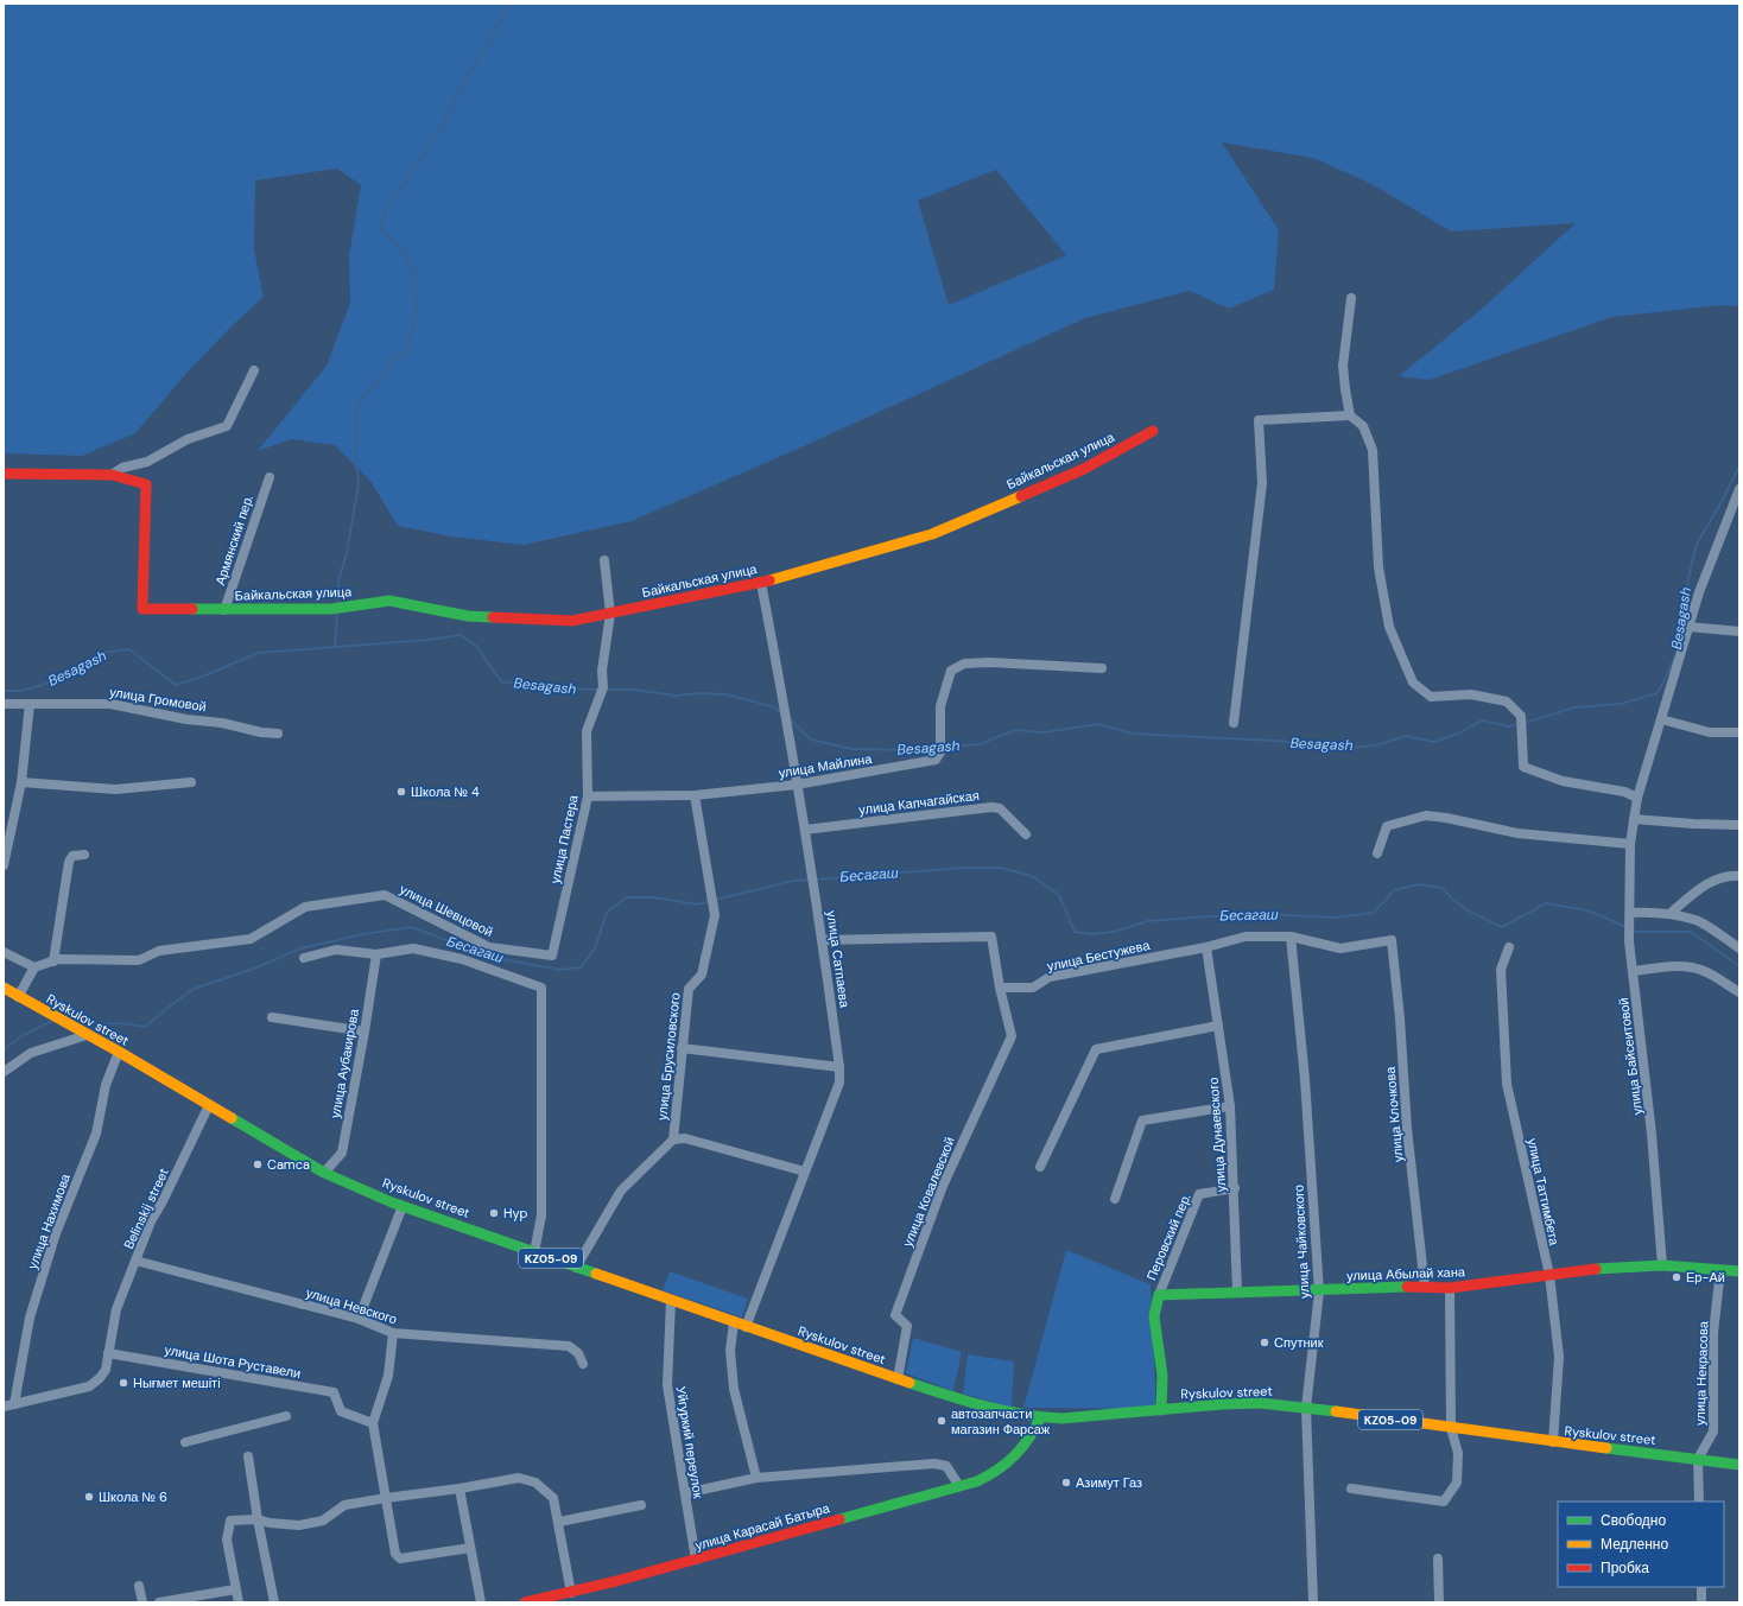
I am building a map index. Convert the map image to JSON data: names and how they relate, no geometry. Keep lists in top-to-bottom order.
{
  "streets": {
    "main road": [
      "Байкальская улица",
      "Ryskulov street",
      "KZ05-09",
      "улица Абылай хана",
      "улица Карасай Батыра"
    ],
    "street": [
      "Армянский пер.",
      "улица Громовой",
      "улица Майлина",
      "улица Капчагайская",
      "улица Пастера",
      "улица Шевцовой",
      "улица Бестужева",
      "улица Сатпаева",
      "улица Брусиловского",
      "улица Байсеитовой",
      "улица Аубакирова",
      "улица Клочкова",
      "улица Дунаевского",
      "улица Ковалевской",
      "улица Таттимбета",
      "Belinskij street",
      "улица Нахимова",
      "Перовский пер.",
      "улица Чайковского",
      "улица Невского",
      "улица Шота Руставели",
      "улица Некрасова",
      "Уйгуркий переулок"
    ]
  },
  "crossings": [
    ["Байкальская улица", "Армянский пер."],
    ["Байкальская улица", "улица Пастера"],
    ["Байкальская улица", "улица Сатпаева"],
    ["улица Майлина", "улица Пастера"],
    ["улица Майлина", "улица Сатпаева"],
    ["улица Майлина", "улица Брусиловского"],
    ["улица Капчагайская", "улица Сатпаева"],
    ["улица Пастера", "улица Шевцовой"],
    ["улица Бестужева", "улица Клочкова"],
    ["улица Бестужева", "улица Дунаевского"],
    ["улица Бестужева", "улица Ковалевской"],
    ["улица Бестужева", "улица Чайковского"],
    ["улица Сатпаева", "Ryskulov street"],
    ["Ryskulov street", "улица Брусиловского"],
    ["Ryskulov street", "улица Аубакирова"],
    ["Ryskulov street", "улица Ковалевской"],
    ["Ryskulov street", "улица Таттимбета"],
    ["Ryskulov street", "Belinskij street"],
    ["Ryskulov street", "улица Нахимова"],
    ["Ryskulov street", "улица Чайковского"],
    ["Ryskulov street", "улица Некрасова"],
    ["Ryskulov street", "Уйгуркий переулок"],
    ["Ryskulov street", "улица Карасай Батыра"],
    ["улица Байсеитовой", "улица Абылай хана"],
    ["улица Клочкова", "улица Абылай хана"],
    ["улица Дунаевского", "Перовский пер."],
    ["улица Дунаевского", "улица Абылай хана"],
    ["улица Таттимбета", "улица Абылай хана"],
    ["Belinskij street", "улица Невского"],
    ["Belinskij street", "улица Шота Руставели"],
    ["Перовский пер.", "улица Абылай хана"],
    ["улица Чайковского", "улица Абылай хана"],
    ["улица Абылай хана", "улица Некрасова"],
    ["Уйгуркий переулок", "улица Карасай Батыра"]
  ],
  "water": ["Besagash", "Бесагаш"],
  "places": [
    "Школа № 4",
    "Camca",
    "Hyp",
    "Ер-Ай",
    "Спутник",
    "Нығмет мешіті",
    "автозапчасти магазин Фарсаж",
    "Азимут Газ",
    "Школа № 6"
  ],
  "legend": ["Свободно", "Медленно", "Пробка"]
}
